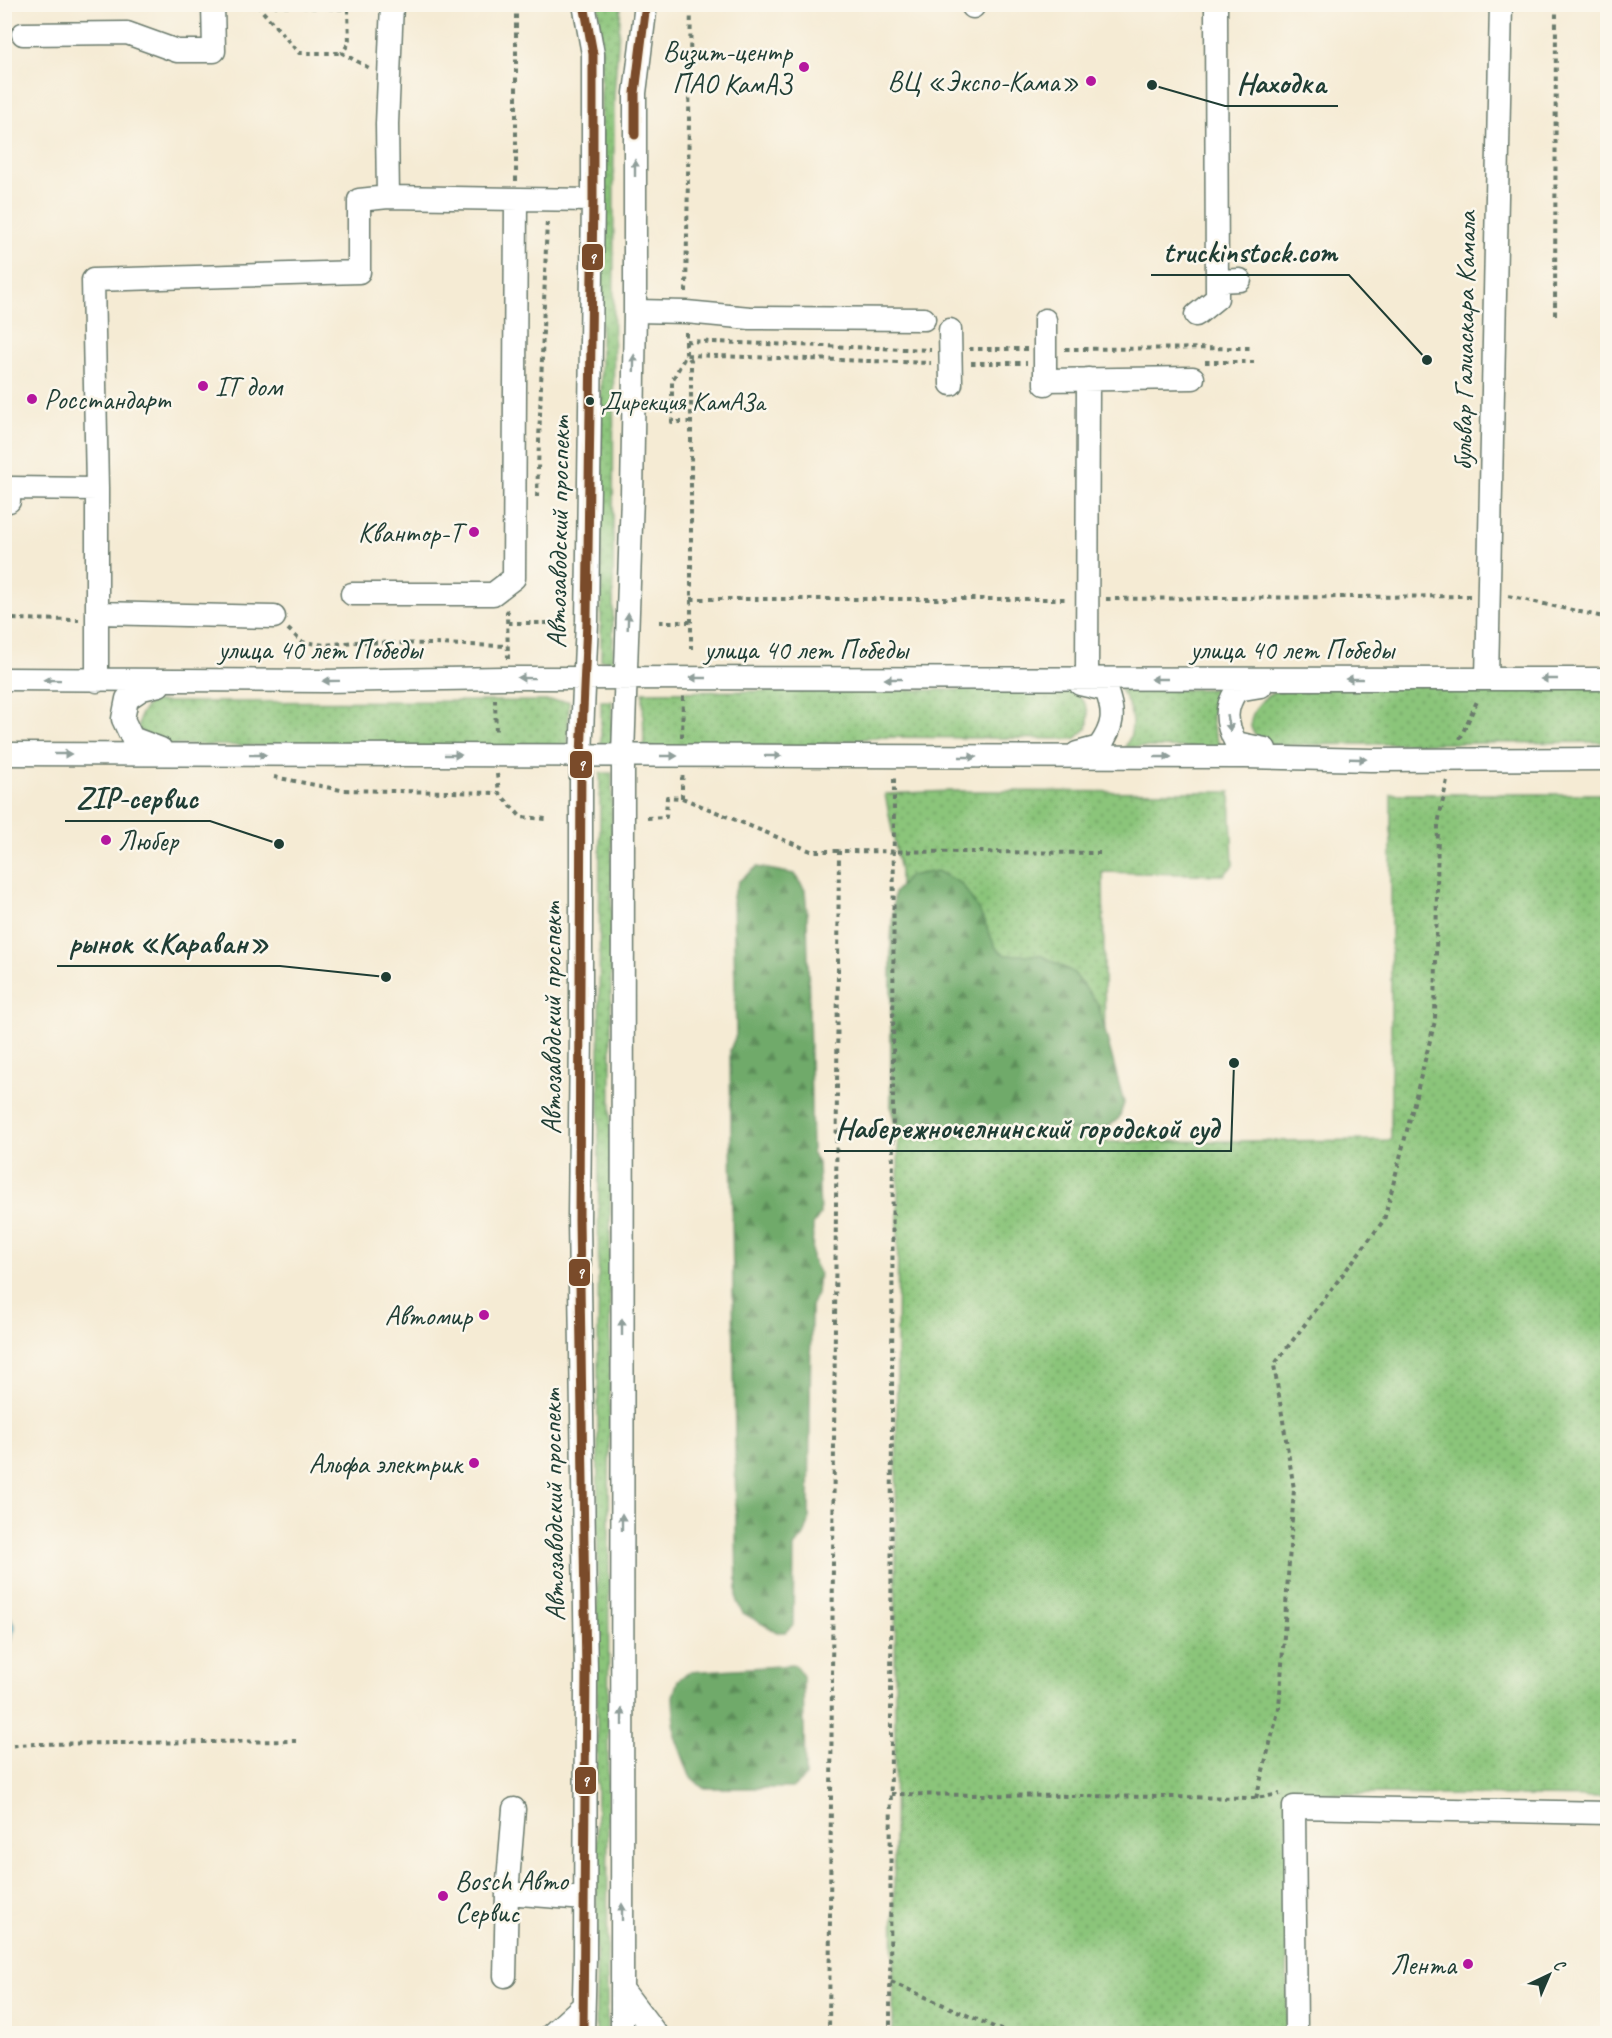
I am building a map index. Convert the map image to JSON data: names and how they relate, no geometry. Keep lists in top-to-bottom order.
{
  "streets": {
    "street": ["бульвар Галиаскара Камала", "Автозаводский проспект", "улица 40 лет Победы"]
  },
  "crossings": [
    ["бульвар Галиаскара Камала", "улица 40 лет Победы"],
    ["Автозаводский проспект", "улица 40 лет Победы"]
  ],
  "places": [
    "Визит-центр ПАО КамАЗ",
    "ВЦ «Экспо-Кама»",
    "Находка",
    "truckinstock.com",
    "IT дом",
    "Росстандарт",
    "Дирекция КамАЗа",
    "Квантор-Т",
    "Любер",
    "ZIP-сервис",
    "рынок «Караван»",
    "Набережночелнинский городской суд",
    "Автомир",
    "Альфа электрик",
    "Bosch Авто Сервис",
    "Лента"
  ],
  "lines": ["transit line 9"],
  "north": "top right"
}
